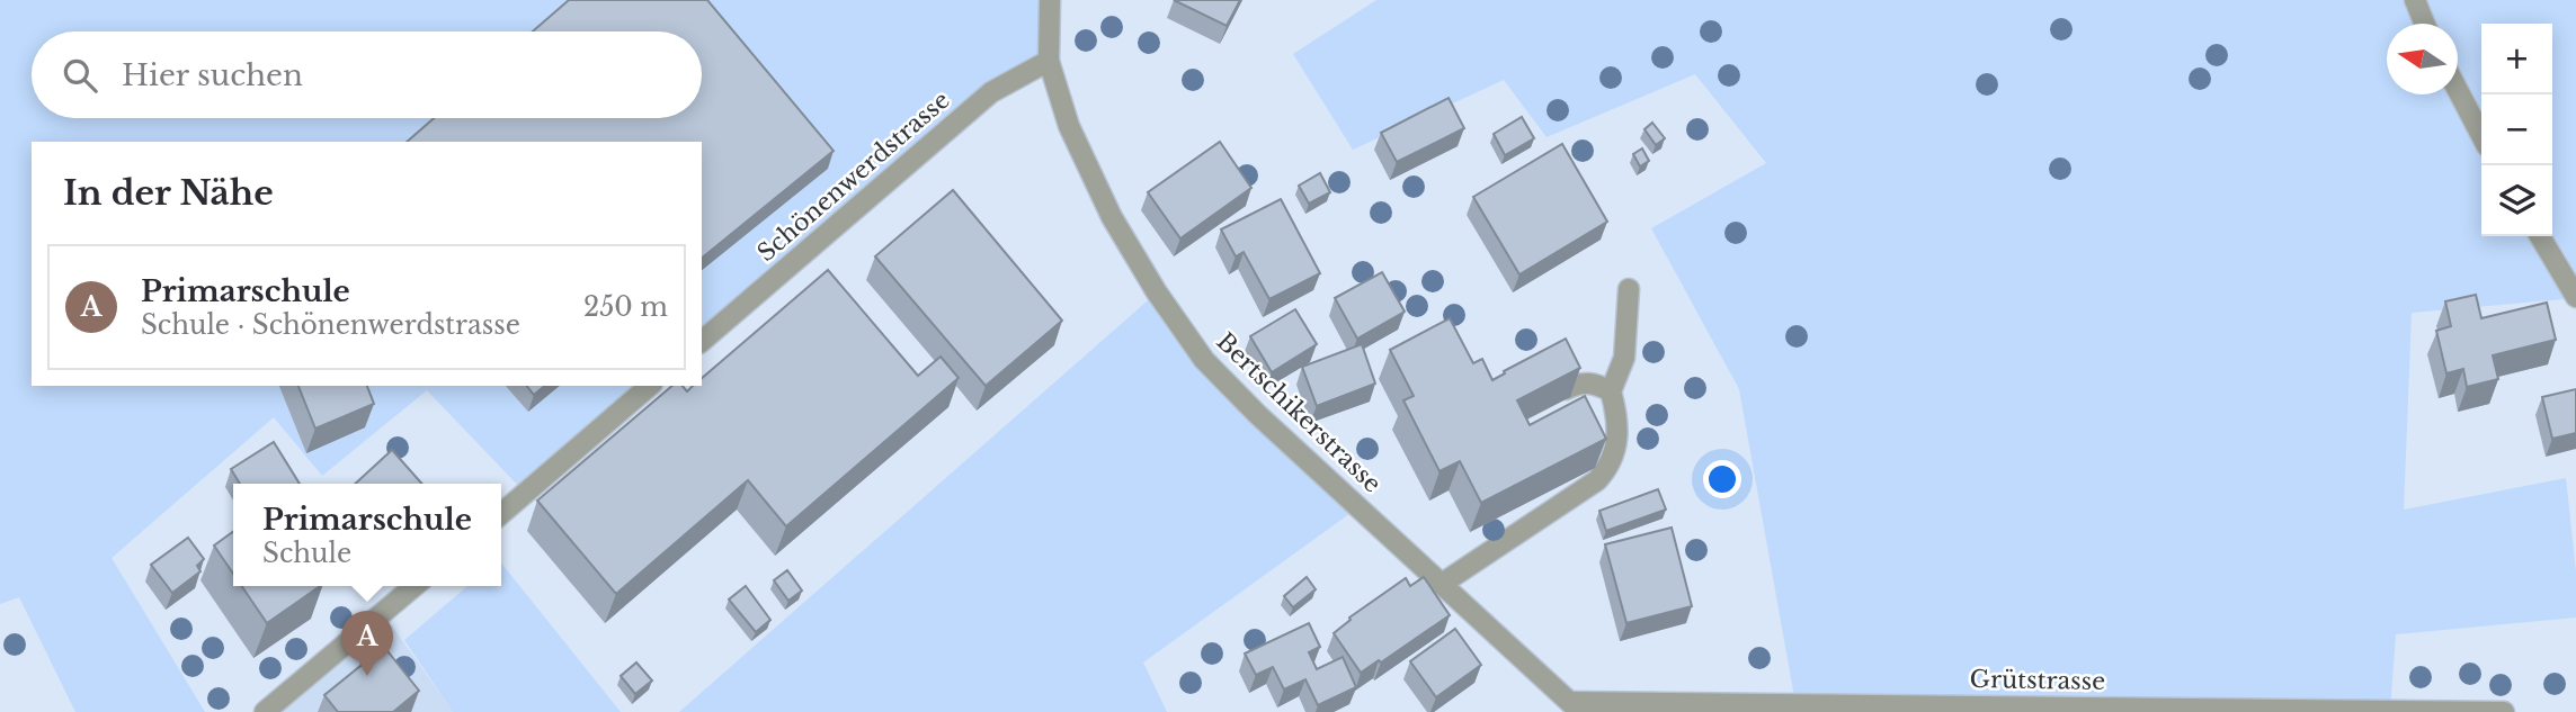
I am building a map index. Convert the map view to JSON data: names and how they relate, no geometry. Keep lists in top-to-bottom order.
{
  "streets": {
    "street": ["Schönenwerdstrasse", "Bertschikerstrasse", "Grütstrasse"]
  },
  "crossings": [
    ["Schönenwerdstrasse", "Bertschikerstrasse"],
    ["Bertschikerstrasse", "Grütstrasse"]
  ],
  "north": "left",
  "page": {
    "map_buttons": ["+", "−"],
    "search": "Hier suchen",
    "heading": "In der Nähe",
    "list": [
      {
        "mark": "A",
        "name": "Primarschule",
        "note": "Schule · Schönenwerdstrasse",
        "value": "250 m"
      }
    ],
    "popup": ["Primarschule", "Schule"],
    "pins": "A"
  }
}
